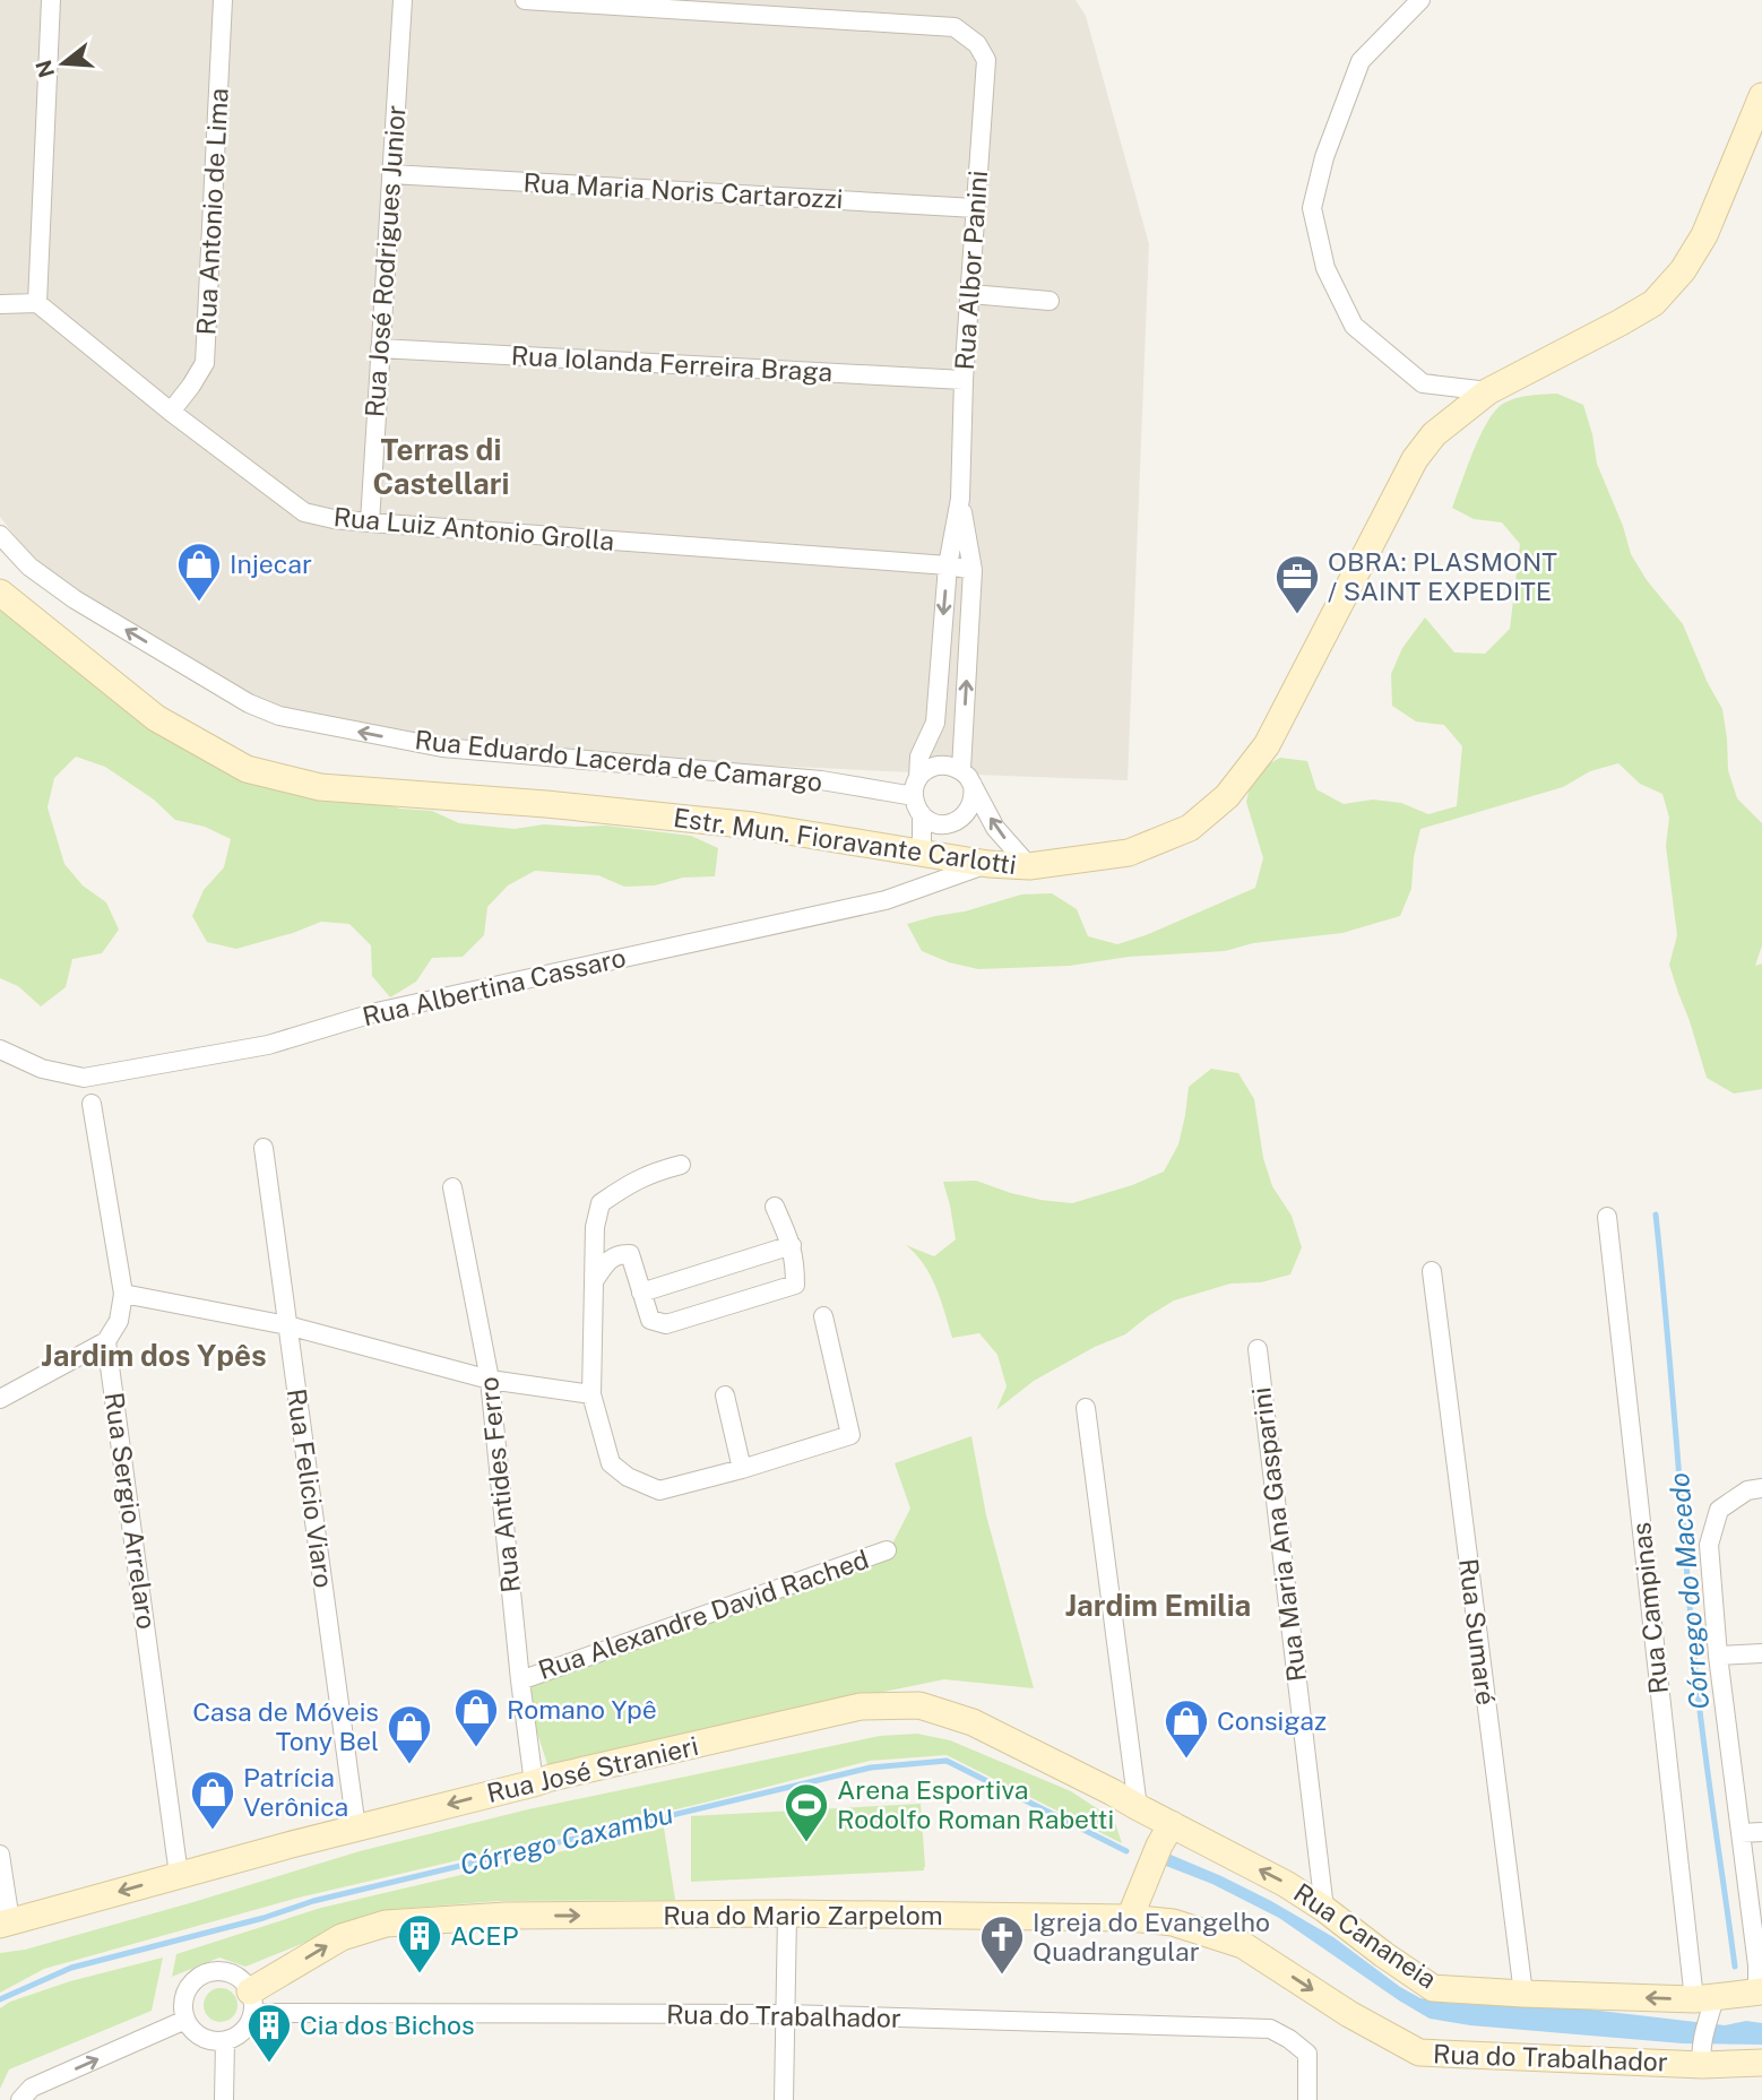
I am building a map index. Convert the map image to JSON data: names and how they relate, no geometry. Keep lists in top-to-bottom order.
{
  "streets": {
    "street": [
      "Rua Maria Noris Cartarozzi",
      "Rua Antonio de Lima",
      "Rua José Rodrigues Junior",
      "Rua Albor Panini",
      "Rua Iolanda Ferreira Braga",
      "Rua Luiz Antonio Grolla",
      "Rua Eduardo Lacerda de Camargo",
      "Estr. Mun. Fioravante Carlotti",
      "Rua Albertina Cassaro",
      "Rua Antides Ferro",
      "Rua Felicio Viaro",
      "Rua Sergio Arrelaro",
      "Rua Maria Ana Gasparini",
      "Rua Campinas",
      "Rua Alexandre David Rached",
      "Rua Sumaré",
      "Rua José Stranieri",
      "Rua do Mario Zarpelom",
      "Rua Cananeia",
      "Rua do Trabalhador"
    ]
  },
  "crossings": [
    ["Rua Maria Noris Cartarozzi", "Rua José Rodrigues Junior"],
    ["Rua Maria Noris Cartarozzi", "Rua Albor Panini"],
    ["Rua Antonio de Lima", "Rua Luiz Antonio Grolla"],
    ["Rua José Rodrigues Junior", "Rua Iolanda Ferreira Braga"],
    ["Rua José Rodrigues Junior", "Rua Luiz Antonio Grolla"],
    ["Rua Albor Panini", "Rua Iolanda Ferreira Braga"],
    ["Estr. Mun. Fioravante Carlotti", "Rua Albertina Cassaro"],
    ["Rua Antides Ferro", "Rua Alexandre David Rached"],
    ["Rua Antides Ferro", "Rua José Stranieri"],
    ["Rua Felicio Viaro", "Rua José Stranieri"],
    ["Rua Sergio Arrelaro", "Rua José Stranieri"],
    ["Rua Maria Ana Gasparini", "Rua Cananeia"],
    ["Rua Campinas", "Rua Cananeia"],
    ["Rua Sumaré", "Rua Cananeia"],
    ["Rua José Stranieri", "Rua Cananeia"],
    ["Rua do Mario Zarpelom", "Rua do Trabalhador"]
  ],
  "one_way": ["Rua Eduardo Lacerda de Camargo", "Rua do Mario Zarpelom", "Rua Cananeia"],
  "districts": ["Terras di Castellari", "Jardim dos Ypês", "Jardim Emilia"],
  "water": ["Córrego do Macedo", "Córrego Caxambu"],
  "places": {
    "shop": [
      "Injecar",
      "Romano Ypê",
      "Consigaz",
      "Casa de Móveis Tony Bel",
      "Patrícia Verônica"
    ],
    "office": ["OBRA: PLASMONT / SAINT EXPEDITE"],
    "sports": ["Arena Esportiva Rodolfo Roman Rabetti"],
    "building": ["ACEP", "Cia dos Bichos"],
    "church": ["Igreja do Evangelho Quadrangular"]
  },
  "north": "left"
}
